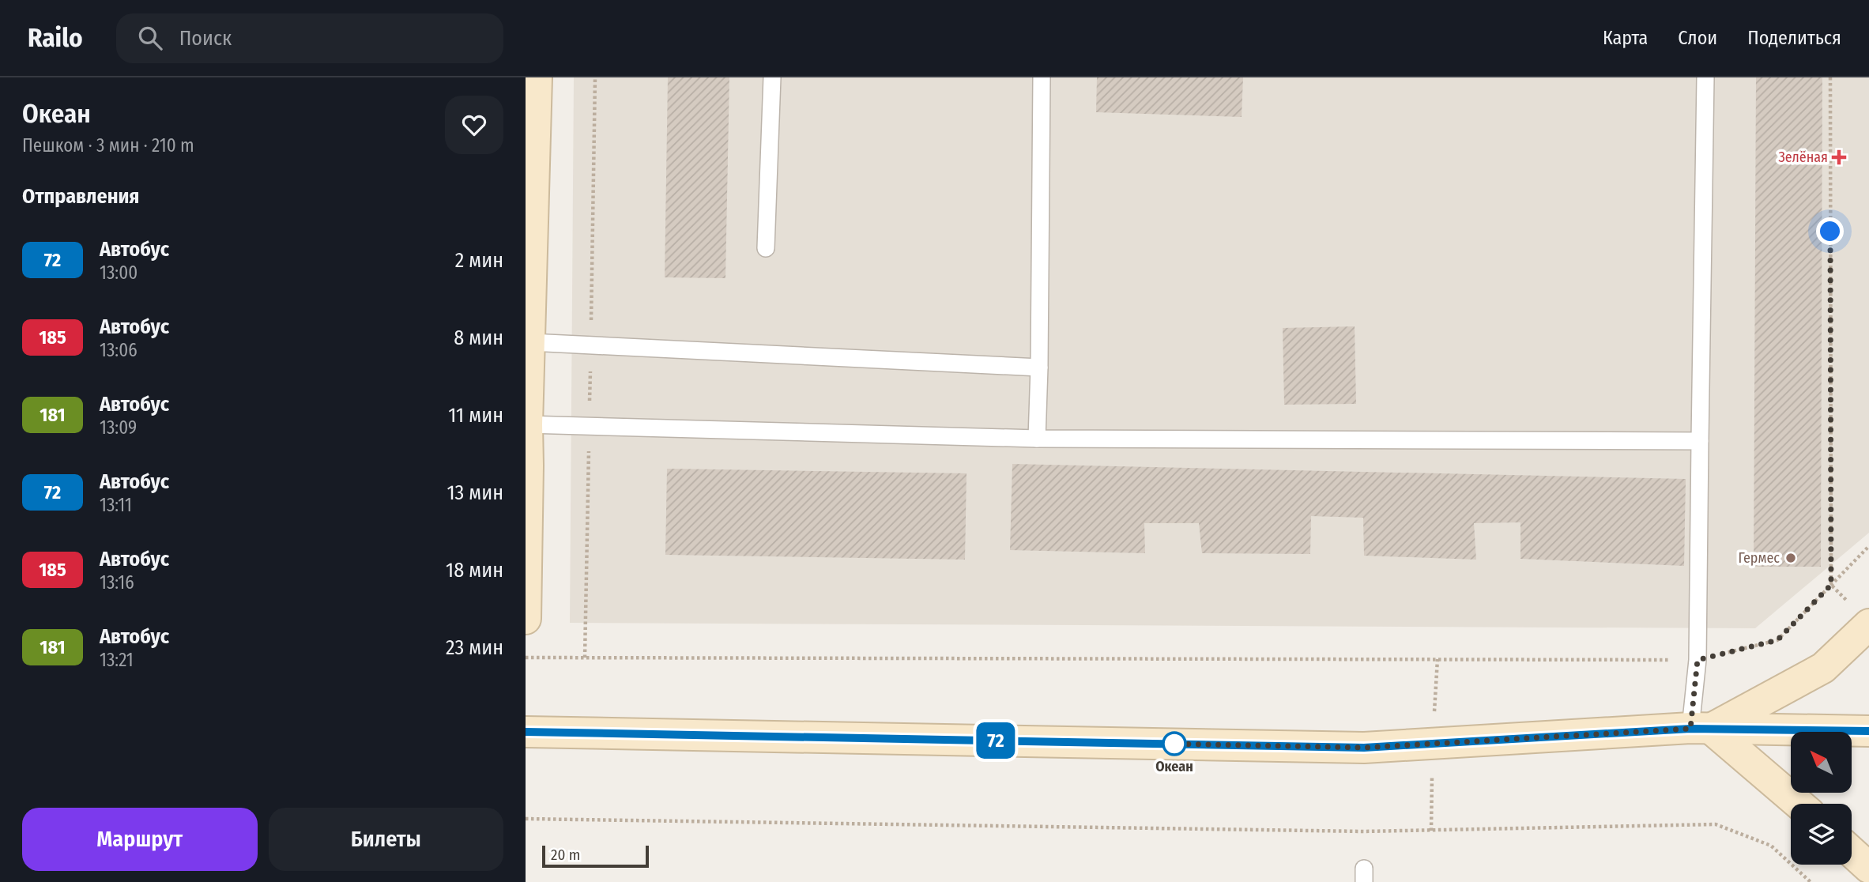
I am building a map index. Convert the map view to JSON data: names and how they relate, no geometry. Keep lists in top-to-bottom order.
{
  "places": {
    "health": ["Зелёная"],
    "other": ["Гермес", "Океан"]
  },
  "lines": ["bus line 72"],
  "scale_bar": "20 m",
  "north": "top left",
  "page": {
    "header": "Railo",
    "search": "Поиск",
    "nav": ["Карта", "Слои", "Поделиться"],
    "heading": [
      ["Океан", "Пешком · 3 мин · 210 m"],
      "Отправления"
    ],
    "on_map": "72",
    "list": [
      {
        "mark": "72",
        "name": "Автобус",
        "note": "13:00",
        "value": "2 мин"
      },
      {
        "mark": "185",
        "name": "Автобус",
        "note": "13:06",
        "value": "8 мин"
      },
      {
        "mark": "181",
        "name": "Автобус",
        "note": "13:09",
        "value": "11 мин"
      },
      {
        "mark": "72",
        "name": "Автобус",
        "note": "13:11",
        "value": "13 мин"
      },
      {
        "mark": "185",
        "name": "Автобус",
        "note": "13:16",
        "value": "18 мин"
      },
      {
        "mark": "181",
        "name": "Автобус",
        "note": "13:21",
        "value": "23 мин"
      }
    ],
    "buttons": ["Маршрут", "Билеты"],
    "scale": "20 m"
  }
}
